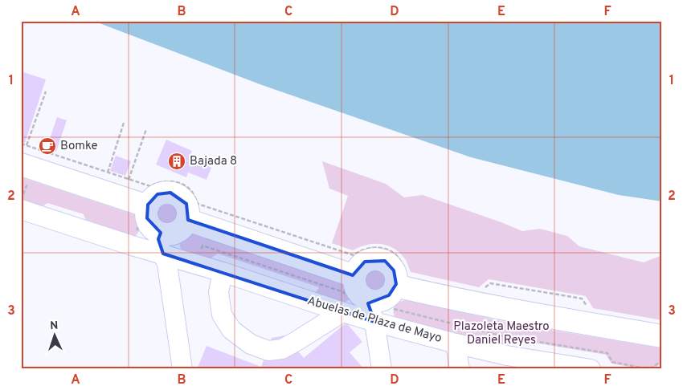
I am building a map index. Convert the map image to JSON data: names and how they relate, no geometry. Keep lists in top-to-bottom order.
{
  "streets": {
    "street": ["Abuelas de Plaza de Mayo"]
  },
  "parks": ["Plazoleta Maestro Daniel Reyes"],
  "places": {
    "cafe": ["Bomke"],
    "building": ["Bajada 8"]
  },
  "north": "top",
  "grid": {
    "columns": [
      "A",
      "B",
      "C",
      "D",
      "E",
      "F"
    ],
    "rows": ["1", "2", "3"]
  }
}
